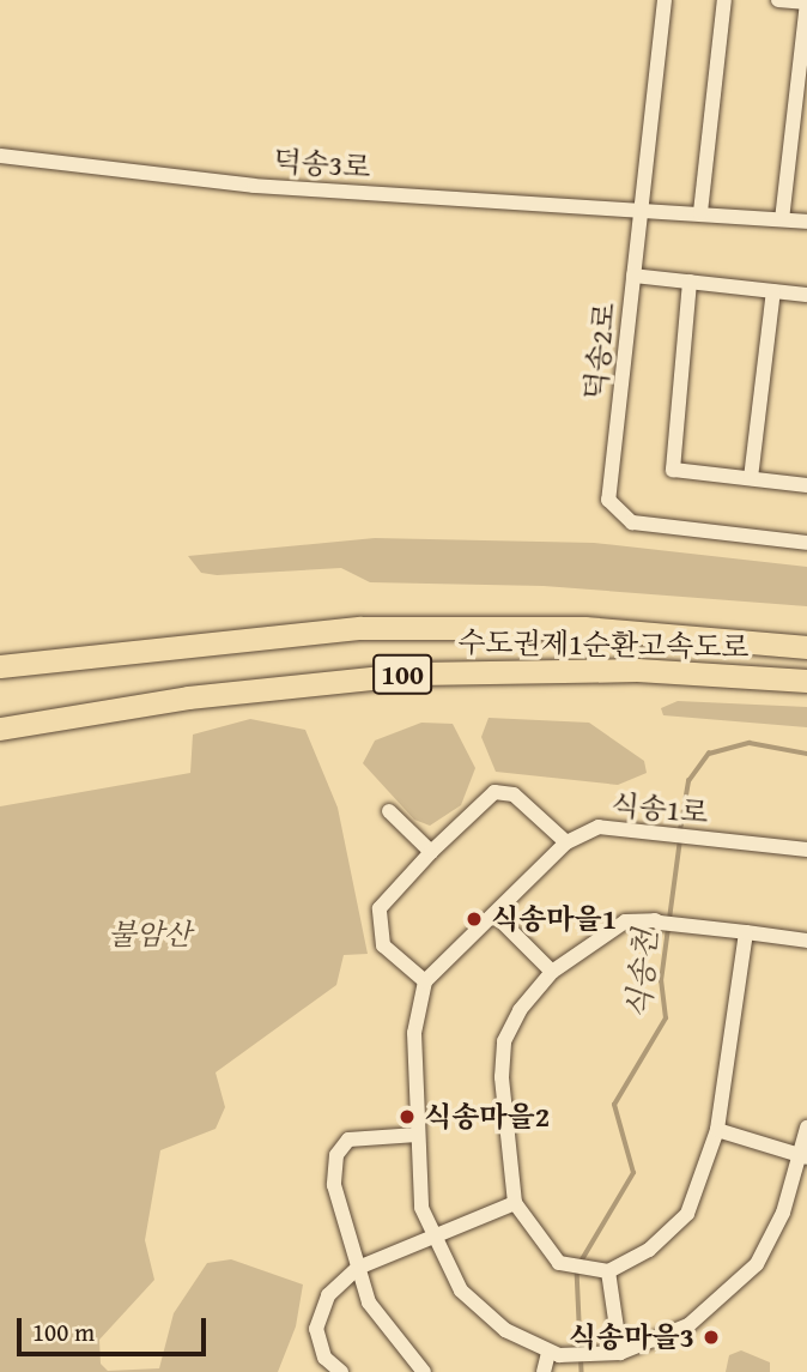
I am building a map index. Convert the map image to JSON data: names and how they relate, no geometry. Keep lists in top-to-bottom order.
{
  "streets": {
    "highway": ["수도권제1순환고속도로", "100"],
    "street": ["덕송3로", "덕송2로", "식송1로"]
  },
  "crossings": [
    ["덕송3로", "덕송2로"]
  ],
  "water": ["식송천"],
  "parks": ["불암산"],
  "places": ["식송마을1", "식송마을2", "식송마을3"],
  "scale_bar": "100 m"
}
